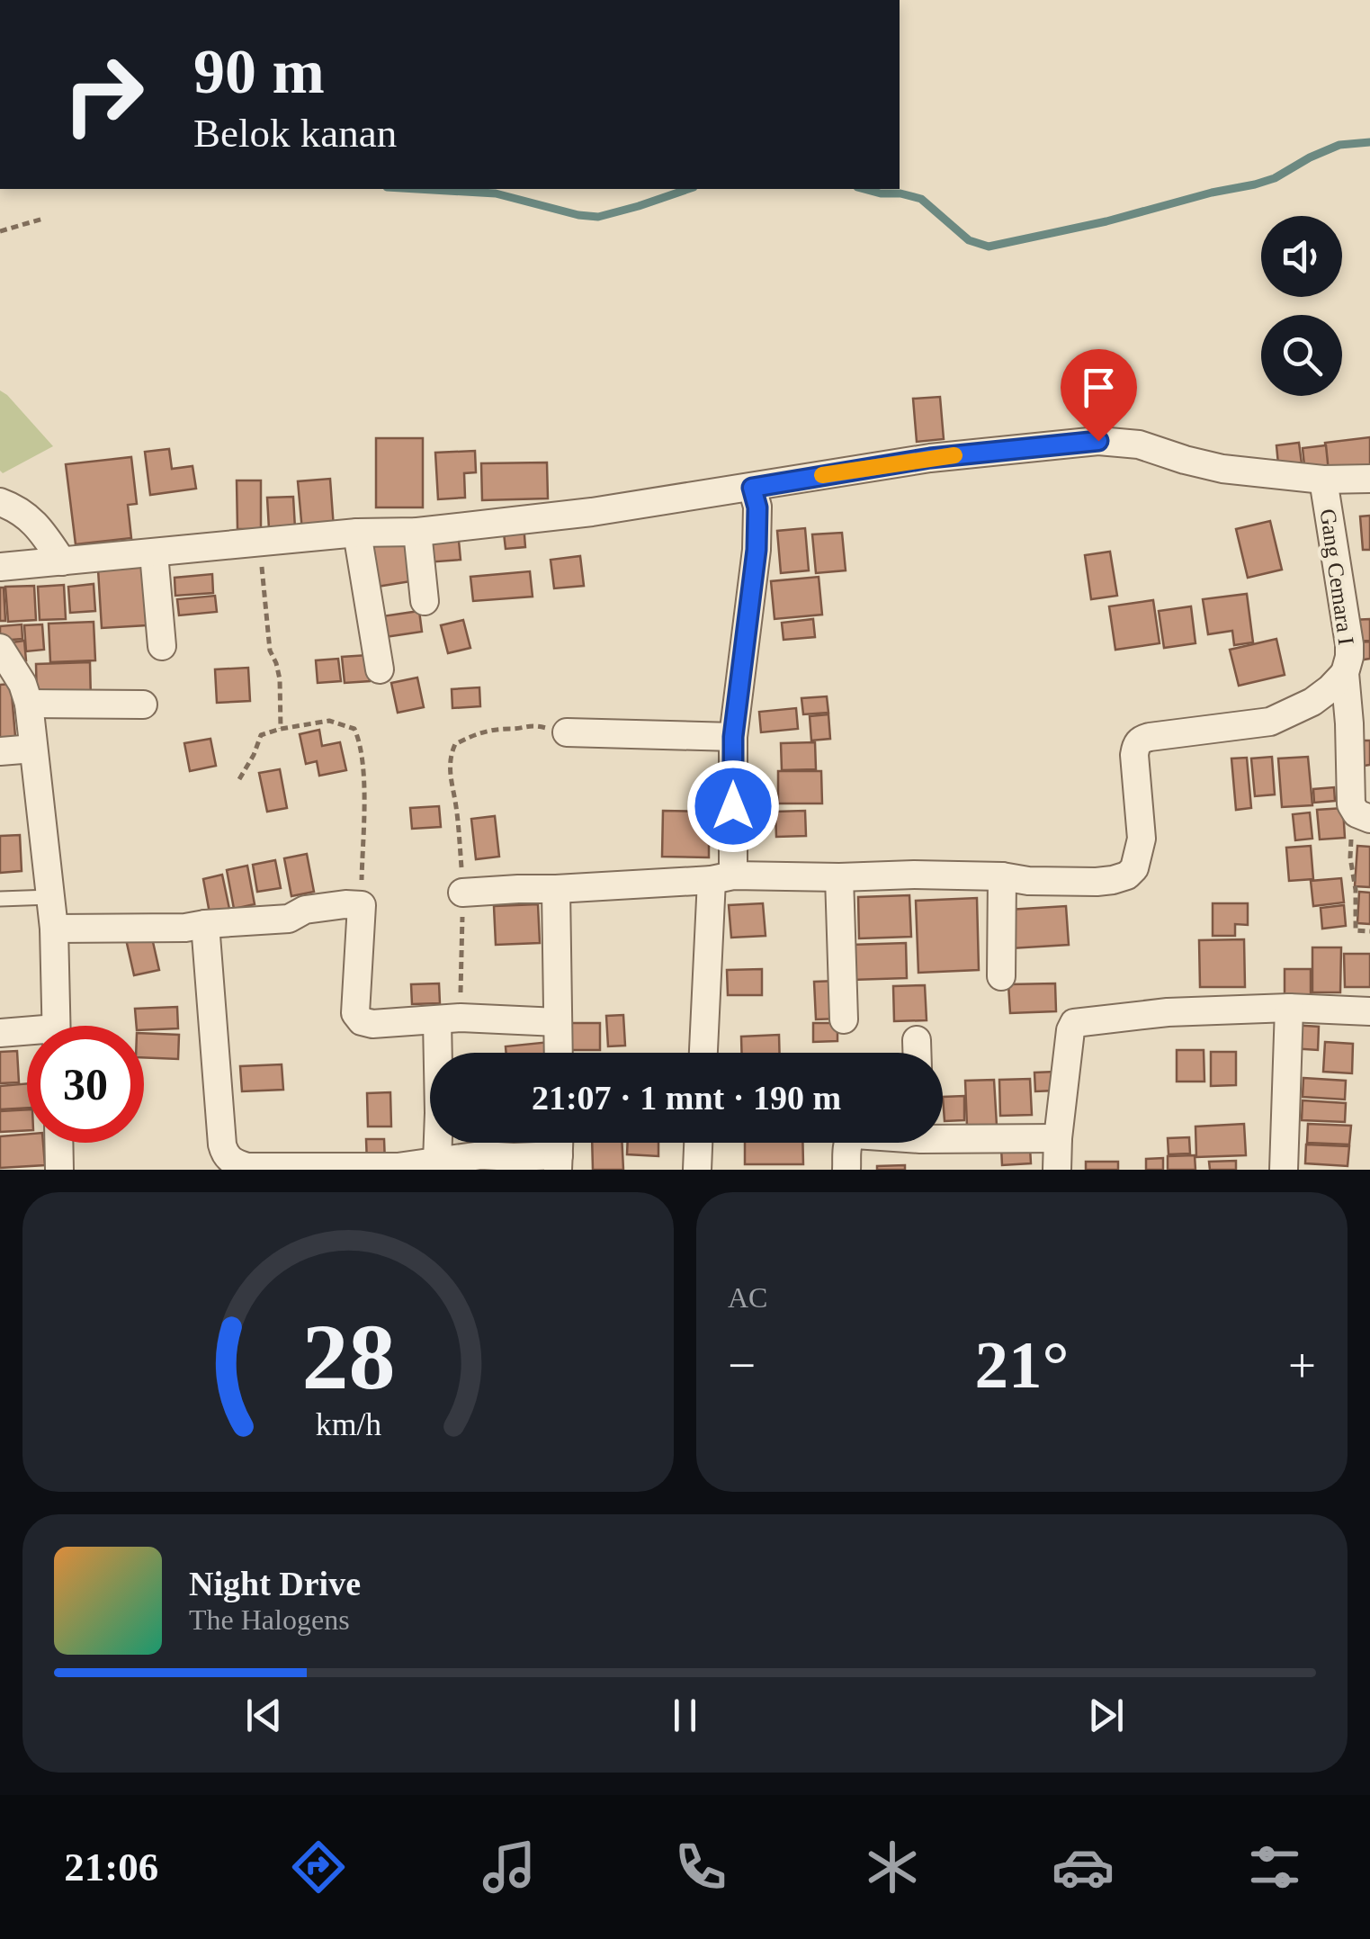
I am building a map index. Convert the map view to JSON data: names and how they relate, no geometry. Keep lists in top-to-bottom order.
{
  "streets": {
    "street": ["Gang Cemara I"]
  },
  "page": {
    "turn": ["90 m", "Belok kanan"],
    "limit": "30",
    "trip": "21:07 · 1 mnt · 190 m",
    "tile": "AC",
    "heat": ["−", "21°", "+"],
    "song": ["Night Drive", "The Halogens"],
    "tabs": "21:06",
    "gauge": ["28", "km/h"]
  }
}
